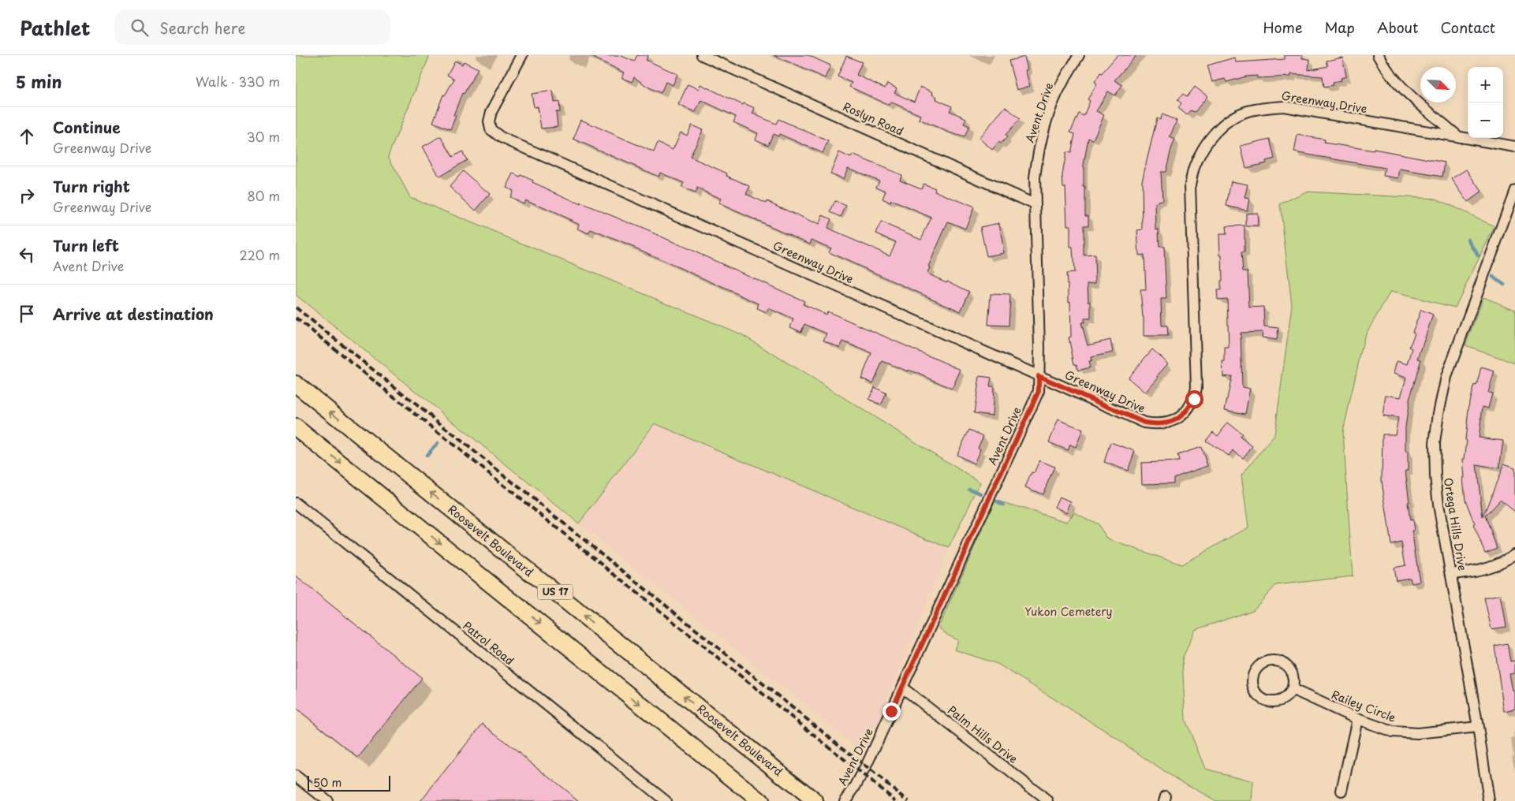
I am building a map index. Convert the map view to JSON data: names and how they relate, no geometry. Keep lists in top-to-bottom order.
{
  "streets": {
    "highway": ["Roosevelt Boulevard", "US 17"],
    "street": [
      "Greenway Drive",
      "Avent Drive",
      "Roslyn Road",
      "Ortega Hills Drive",
      "Patrol Road",
      "Railey Circle",
      "Palm Hills Drive"
    ]
  },
  "crossings": [
    ["Greenway Drive", "Avent Drive"],
    ["Avent Drive", "Roslyn Road"],
    ["Avent Drive", "Palm Hills Drive"],
    ["Ortega Hills Drive", "Railey Circle"]
  ],
  "parks": ["Yukon Cemetery"],
  "scale_bar": "50 m",
  "north": "bottom right",
  "page": {
    "header": "Pathlet",
    "search": "Search here",
    "nav": [
      "Home",
      "Map",
      "About",
      "Contact"
    ],
    "heading": ["5 min", "Walk · 330 m"],
    "map_buttons": ["+", "−"],
    "list": [
      ["Continue", "Greenway Drive", "30 m"],
      ["Turn right", "Greenway Drive", "80 m"],
      ["Turn left", "Avent Drive", "220 m"],
      "Arrive at destination"
    ],
    "scale": "50 m"
  }
}
